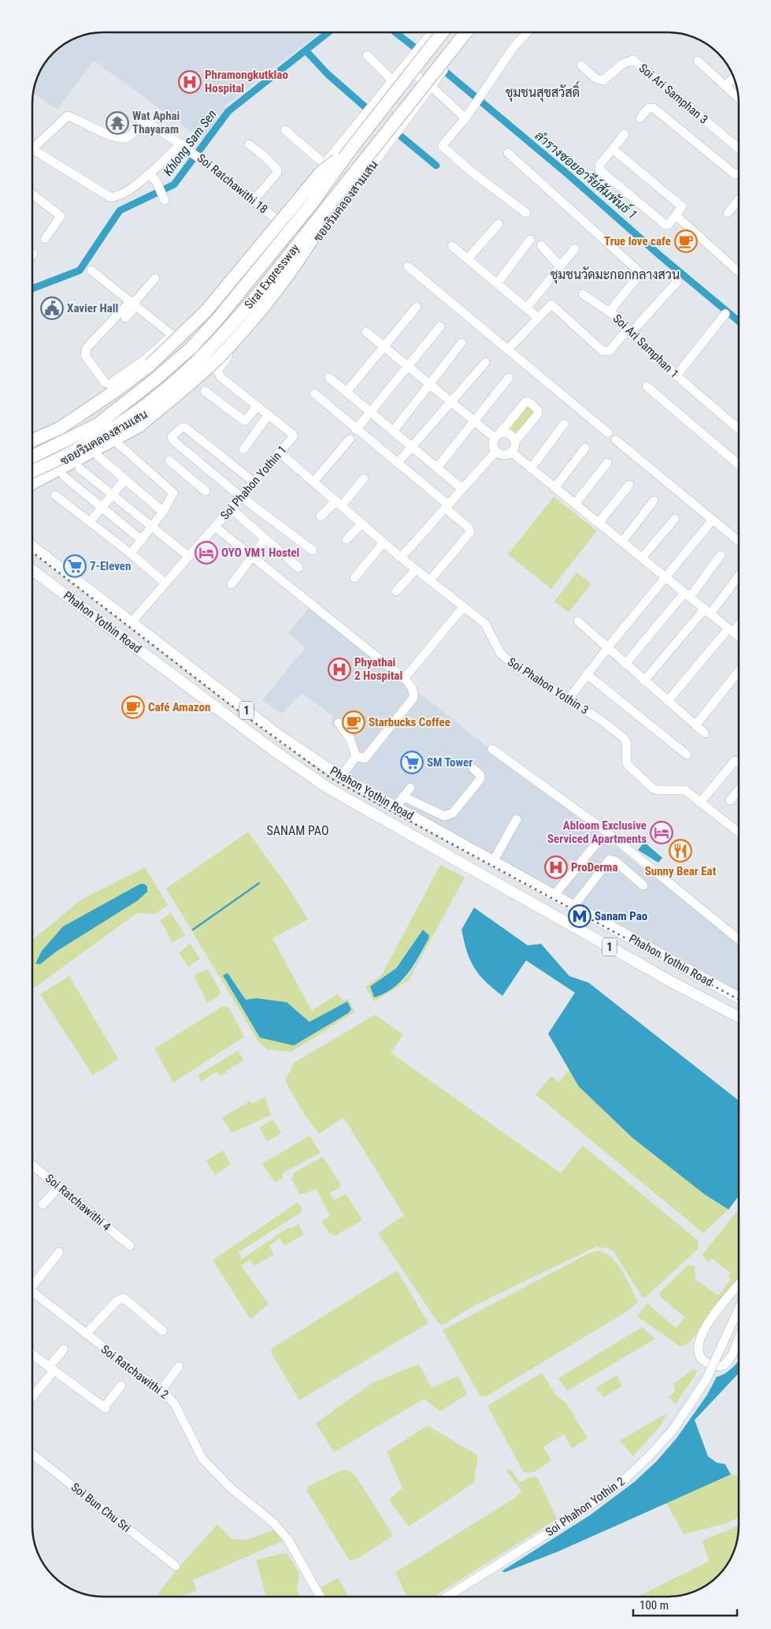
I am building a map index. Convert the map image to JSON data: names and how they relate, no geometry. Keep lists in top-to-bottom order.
{
  "streets": {
    "highway": ["Sirat Expressway"],
    "main road": ["Phahon Yothin Road", "1"],
    "street": [
      "Soi Ari Samphan 3",
      "Soi Ratchawithi 18",
      "ซอยริมคลองสามเสน",
      "Soi Ari Samphan 1",
      "Soi Phahon Yothin 1",
      "Soi Phahon Yothin 3",
      "Soi Ratchawithi 4",
      "Soi Ratchawithi 2",
      "Soi Phahon Yothin 2",
      "Soi Bun Chu Sri"
    ]
  },
  "crossings": [
    ["Soi Ratchawithi 18", "ซอยริมคลองสามเสน"],
    ["ซอยริมคลองสามเสน", "Soi Phahon Yothin 1"],
    ["Soi Phahon Yothin 1", "Phahon Yothin Road"],
    ["Soi Phahon Yothin 1", "Soi Phahon Yothin 3"]
  ],
  "districts": ["ชุมชนสุขสวัสดิ์", "ชุมชนวัดมะกอกกลางสวน", "SANAM PAO"],
  "water": ["Khlong Sam Sen", "ลำรางซอยอารีย์สัมพันธ์ 1"],
  "places": {
    "hospital": ["Phramongkutklao Hospital", "Phyathai 2 Hospital", "ProDerma"],
    "temple": ["Wat Aphai Thayaram"],
    "cafe": ["True love cafe", "Café Amazon", "Starbucks Coffee"],
    "public building": ["Xavier Hall"],
    "hotel": ["OYO VM1 Hostel", "Abloom Exclusive Serviced Apartments"],
    "supermarket": ["7-Eleven", "SM Tower"],
    "restaurant": ["Sunny Bear Eat"],
    "metro station": ["Sanam Pao"]
  },
  "scale_bar": "100 m"
}
